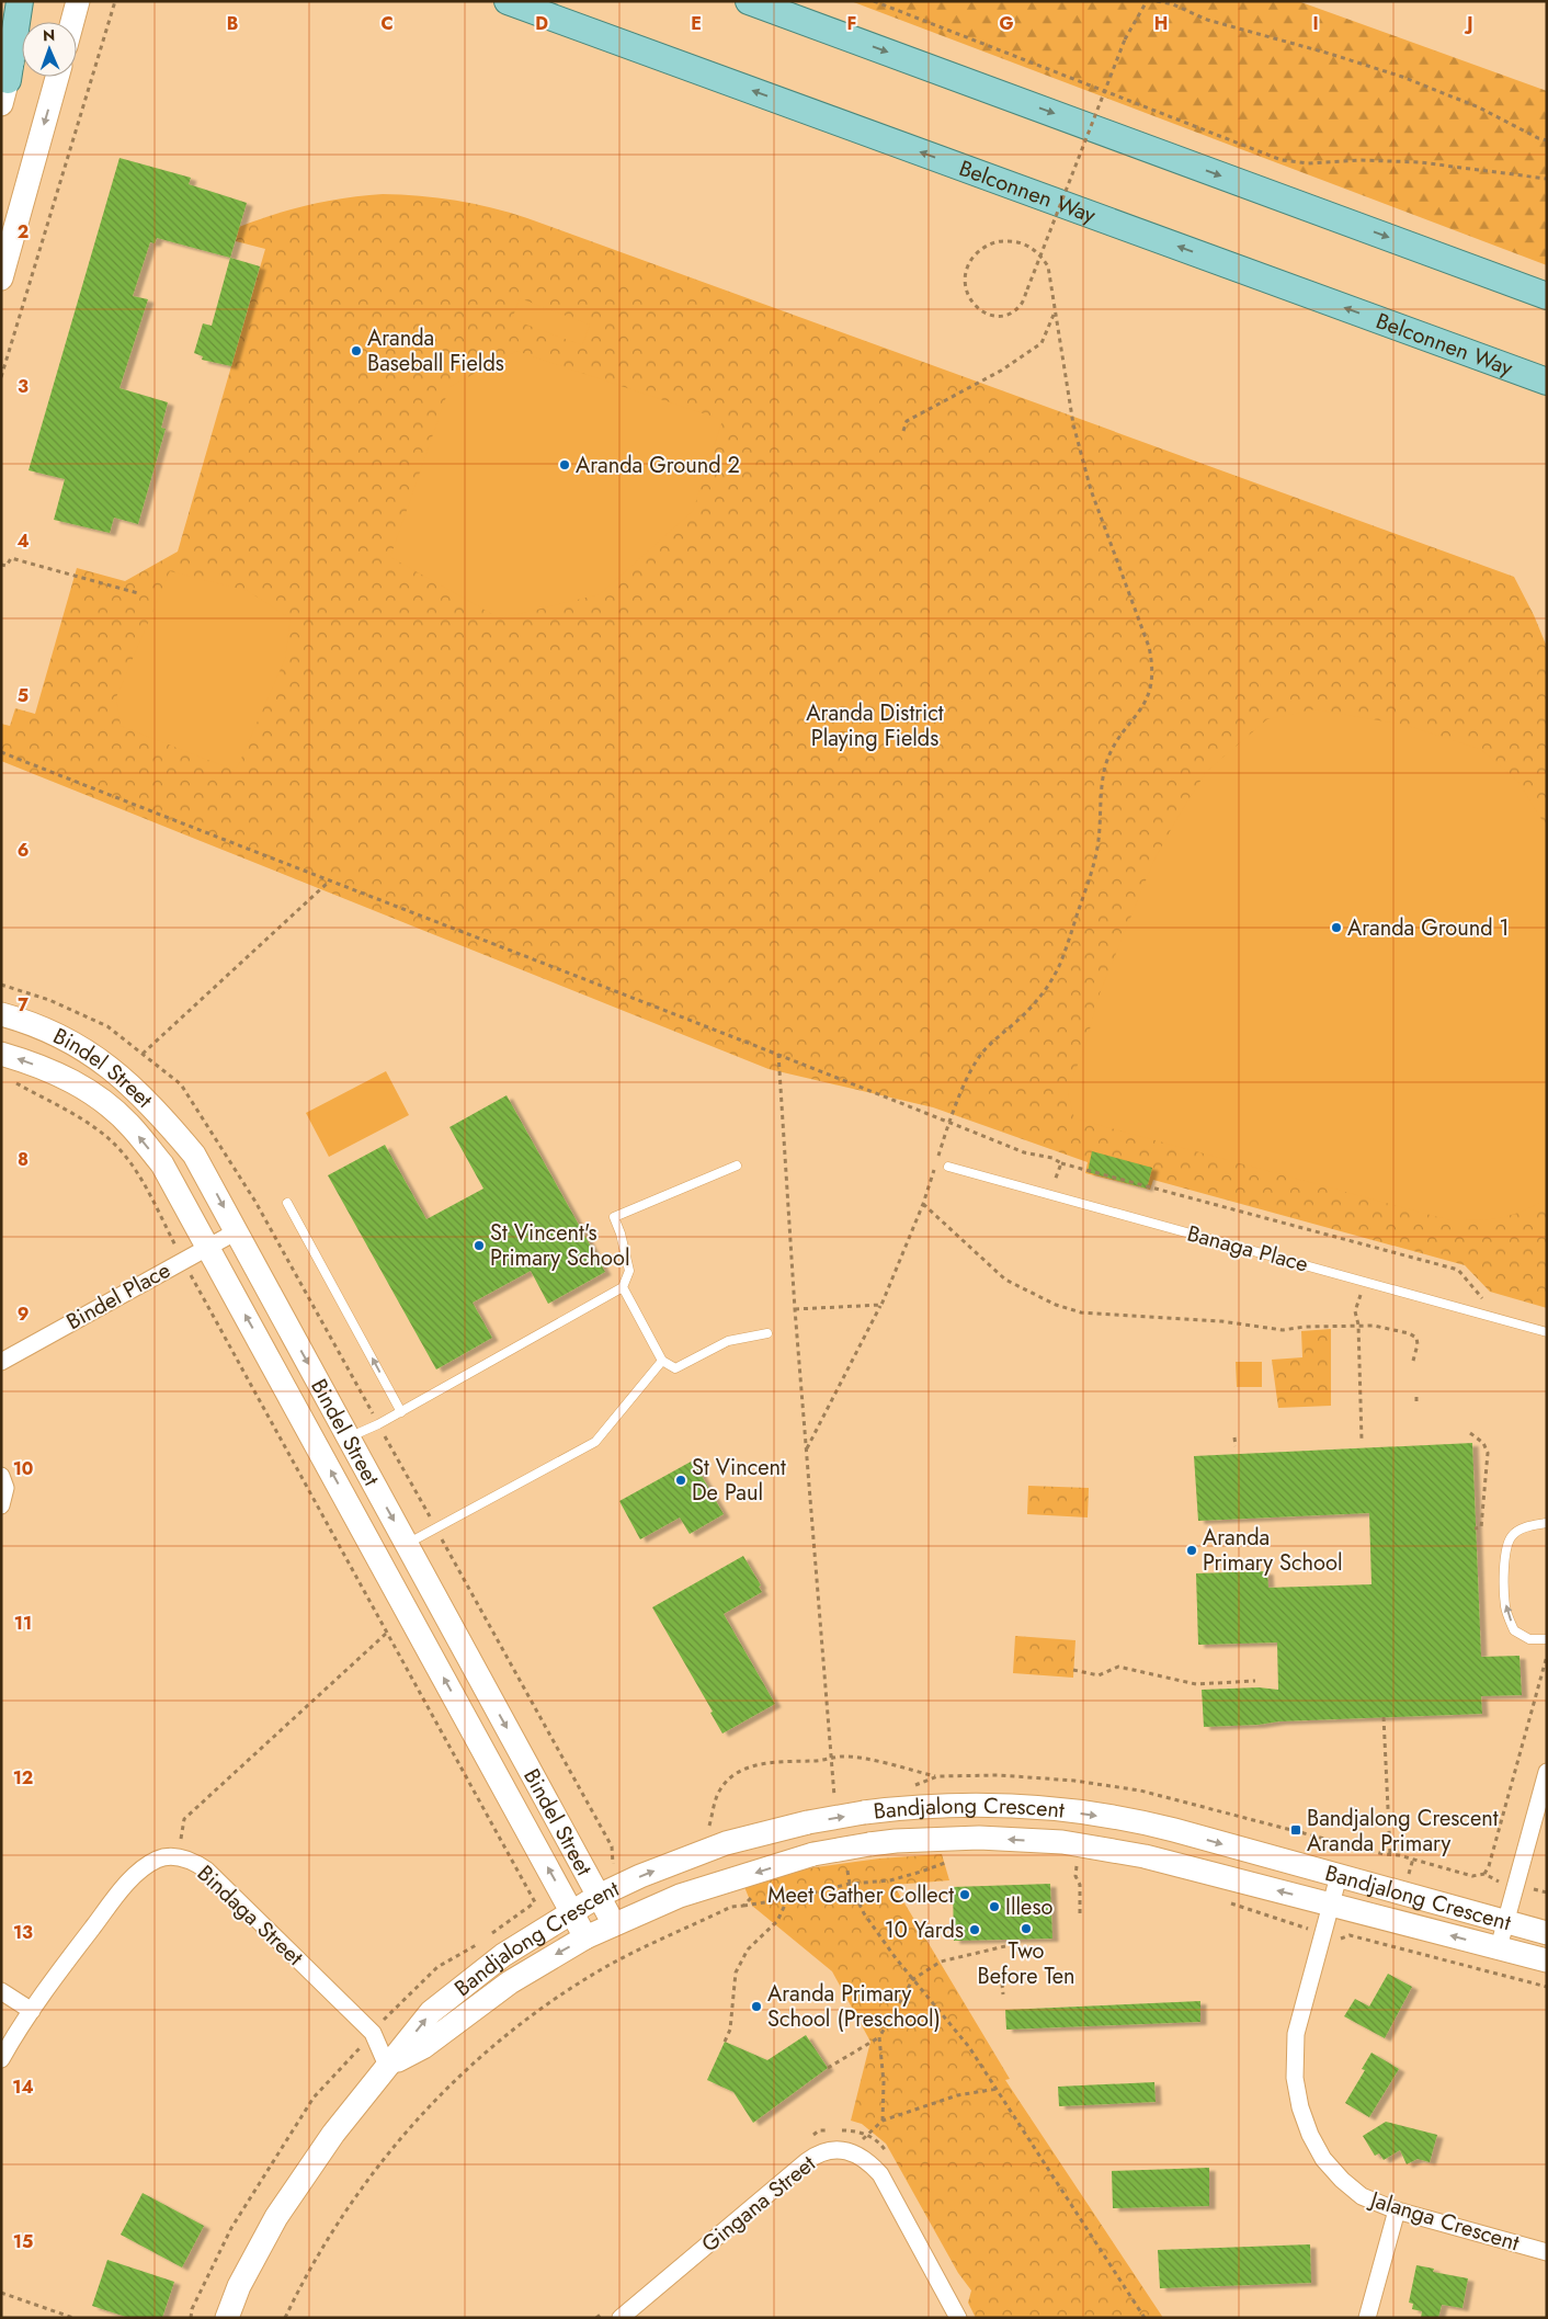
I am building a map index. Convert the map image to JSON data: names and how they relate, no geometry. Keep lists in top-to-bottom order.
{
  "streets": {
    "main road": ["Belconnen Way"],
    "street": [
      "Bindel Street",
      "Bindel Place",
      "Bandjalong Crescent",
      "Bindaga Street",
      "Gingana Street",
      "Jalanga Crescent"
    ],
    "lane": ["Banaga Place"]
  },
  "crossings": [
    ["Bindel Street", "Bindel Place"],
    ["Bindel Street", "Bandjalong Crescent"],
    ["Bandjalong Crescent", "Bindaga Street"],
    ["Bandjalong Crescent", "Jalanga Crescent"]
  ],
  "parks": ["Aranda District Playing Fields"],
  "places": {
    "other": [
      "Aranda Baseball Fields",
      "Aranda Ground 2",
      "Aranda Ground 1",
      "St Vincent's Primary School",
      "St Vincent De Paul",
      "Aranda Primary School",
      "Meet Gather Collect",
      "Illeso",
      "Two Before Ten",
      "10 Yards",
      "Aranda Primary School (Preschool)"
    ],
    "transit": ["Bandjalong Crescent Aranda Primary"]
  },
  "north": "top",
  "grid": {
    "columns": [
      "B",
      "C",
      "D",
      "E",
      "F",
      "G",
      "H",
      "I",
      "J"
    ],
    "rows": [
      "2",
      "3",
      "4",
      "5",
      "6",
      "7",
      "8",
      "9",
      "10",
      "11",
      "12",
      "13",
      "14",
      "15"
    ]
  }
}
